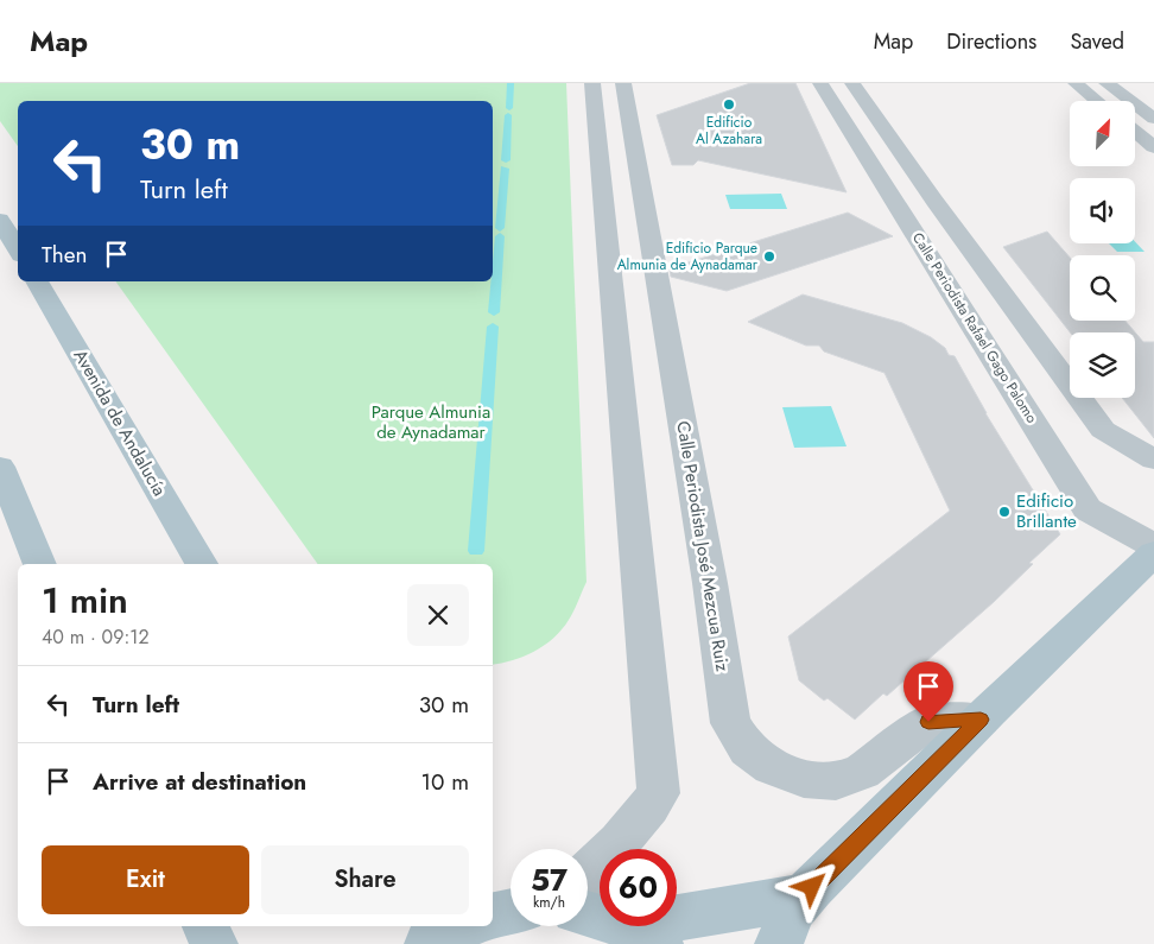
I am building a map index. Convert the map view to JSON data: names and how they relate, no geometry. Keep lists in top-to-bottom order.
{
  "streets": {
    "main road": ["Avenida de Andalucía"],
    "street": ["Calle Periodista Rafael Gago Palomo", "Calle Periodista José Mezcua Ruiz"]
  },
  "parks": ["Parque Almunia de Aynadamar"],
  "places": ["Edificio Al Azahara", "Edificio Parque Almunia de Aynadamar", "Edificio Brillante"],
  "north": "top right",
  "page": {
    "header": "Map",
    "nav": ["Map", "Directions", "Saved"],
    "turn": ["30 m", "Turn left"],
    "then": "Then",
    "heading": ["1 min", "40 m · 09:12"],
    "list": [
      {
        "name": "Turn left",
        "value": "30 m"
      },
      {
        "name": "Arrive at destination",
        "value": "10 m"
      }
    ],
    "buttons": ["Exit", "Share"],
    "speed": "57 km/h",
    "limit": "60"
  }
}
